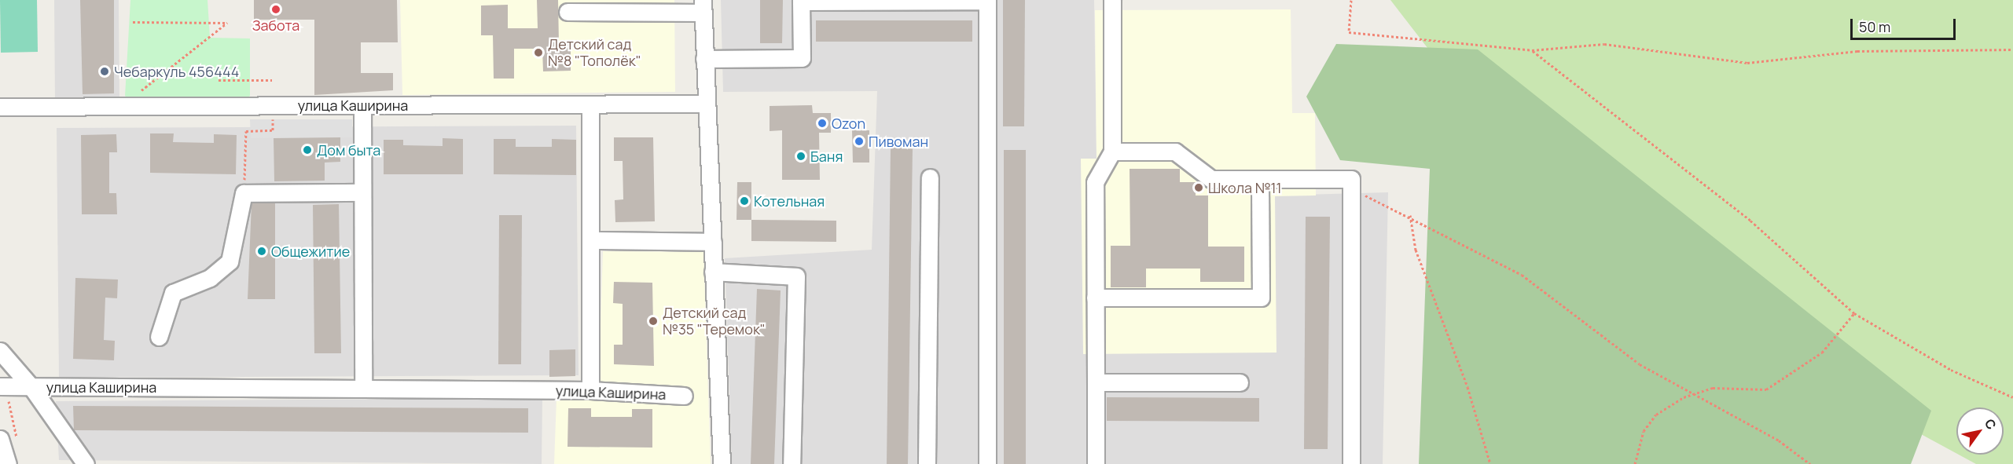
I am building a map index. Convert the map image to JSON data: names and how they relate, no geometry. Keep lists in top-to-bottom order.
{
  "streets": {
    "street": ["улица Каширина"]
  },
  "places": [
    "Забота",
    "Детский сад №8 \"Тополёк\"",
    "Чебаpкуль 456444",
    "Ozon",
    "Пивоман",
    "Дом быта",
    "Баня",
    "Школа №11",
    "Котельная",
    "Общежитие",
    "Детский сад №35 \"Теремок\""
  ],
  "scale_bar": "50 m",
  "north": "top right"
}
